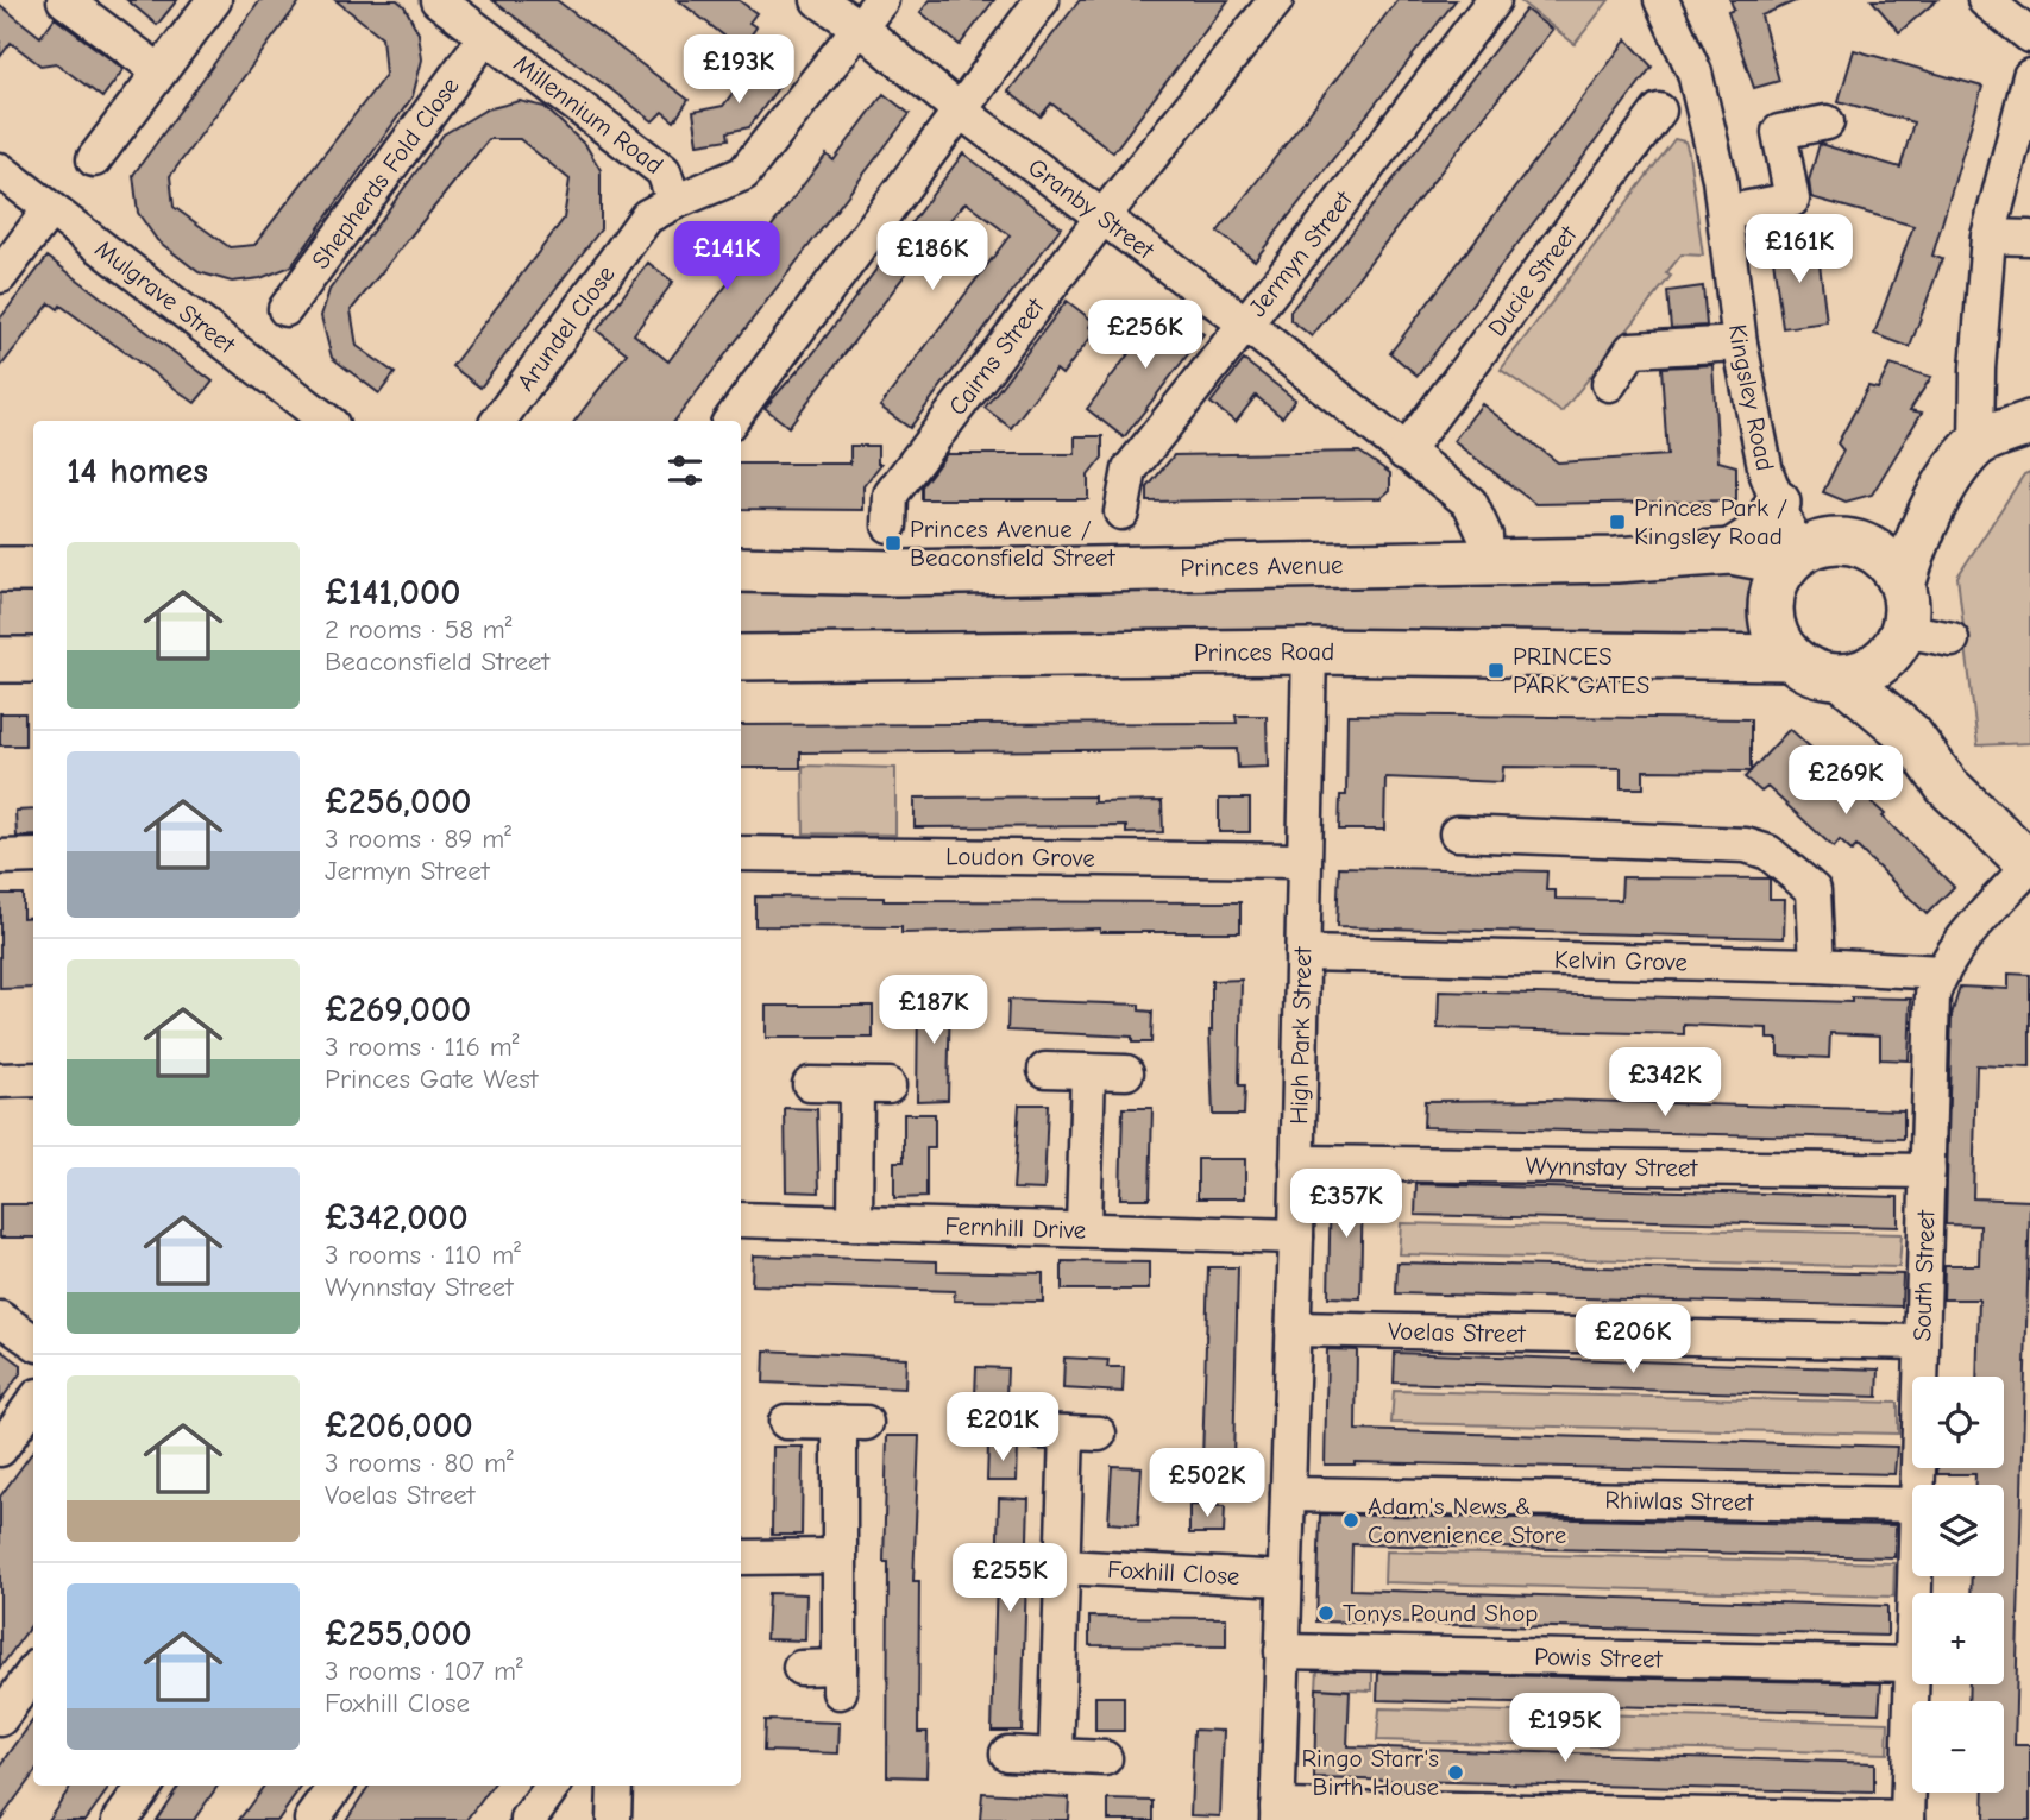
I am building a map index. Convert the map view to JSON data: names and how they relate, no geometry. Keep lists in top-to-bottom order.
{
  "streets": {
    "main road": ["Princes Avenue", "Princes Road"],
    "street": [
      "Millennium Road",
      "Shepherds Fold Close",
      "Granby Street",
      "Jermyn Street",
      "Ducie Street",
      "Mulgrave Street",
      "Arundel Close",
      "Cairns Street",
      "Kingsley Road",
      "Loudon Grove",
      "Kelvin Grove",
      "High Park Street",
      "Wynnstay Street",
      "Fernhill Drive",
      "South Street",
      "Voelas Street",
      "Rhiwlas Street",
      "Foxhill Close",
      "Powis Street"
    ]
  },
  "crossings": [
    ["Millennium Road", "Shepherds Fold Close"],
    ["Millennium Road", "Granby Street"],
    ["Millennium Road", "Arundel Close"],
    ["Granby Street", "Jermyn Street"],
    ["Granby Street", "Ducie Street"],
    ["Granby Street", "Cairns Street"],
    ["Granby Street", "Princes Avenue"],
    ["Kingsley Road", "Princes Avenue"],
    ["Kingsley Road", "Princes Road"],
    ["Princes Avenue", "Princes Road"],
    ["Princes Road", "High Park Street"],
    ["Loudon Grove", "High Park Street"],
    ["Kelvin Grove", "High Park Street"],
    ["Kelvin Grove", "South Street"],
    ["High Park Street", "Wynnstay Street"],
    ["High Park Street", "Fernhill Drive"],
    ["High Park Street", "Voelas Street"],
    ["High Park Street", "Rhiwlas Street"],
    ["High Park Street", "Foxhill Close"],
    ["High Park Street", "Powis Street"],
    ["Wynnstay Street", "South Street"],
    ["South Street", "Voelas Street"],
    ["South Street", "Powis Street"]
  ],
  "places": {
    "transit": ["Princes Park / Kingsley Road", "Princes Avenue / Beaconsfield Street", "PRINCES PARK GATES"],
    "other": ["Adam's News & Convenience Store", "Tonys Pound Shop", "Ringo Starr's Birth House"]
  },
  "page": {
    "price": [
      "£193K",
      "£161K",
      "£141K",
      "£186K",
      "£256K",
      "£269K",
      "£187K",
      "£342K",
      "£357K",
      "£206K",
      "£201K",
      "£502K",
      "£255K",
      "£195K"
    ],
    "heading": "14 homes",
    "list": [
      {
        "name": "£141,000",
        "note": "2 rooms · 58 m² · Beaconsfield Street"
      },
      {
        "name": "£256,000",
        "note": "3 rooms · 89 m² · Jermyn Street"
      },
      {
        "name": "£269,000",
        "note": "3 rooms · 116 m² · Princes Gate West"
      },
      {
        "name": "£342,000",
        "note": "3 rooms · 110 m² · Wynnstay Street"
      },
      {
        "name": "£206,000",
        "note": "3 rooms · 80 m² · Voelas Street"
      },
      {
        "name": "£255,000",
        "note": "3 rooms · 107 m² · Foxhill Close"
      }
    ],
    "map_buttons": ["+", "−"]
  }
}
